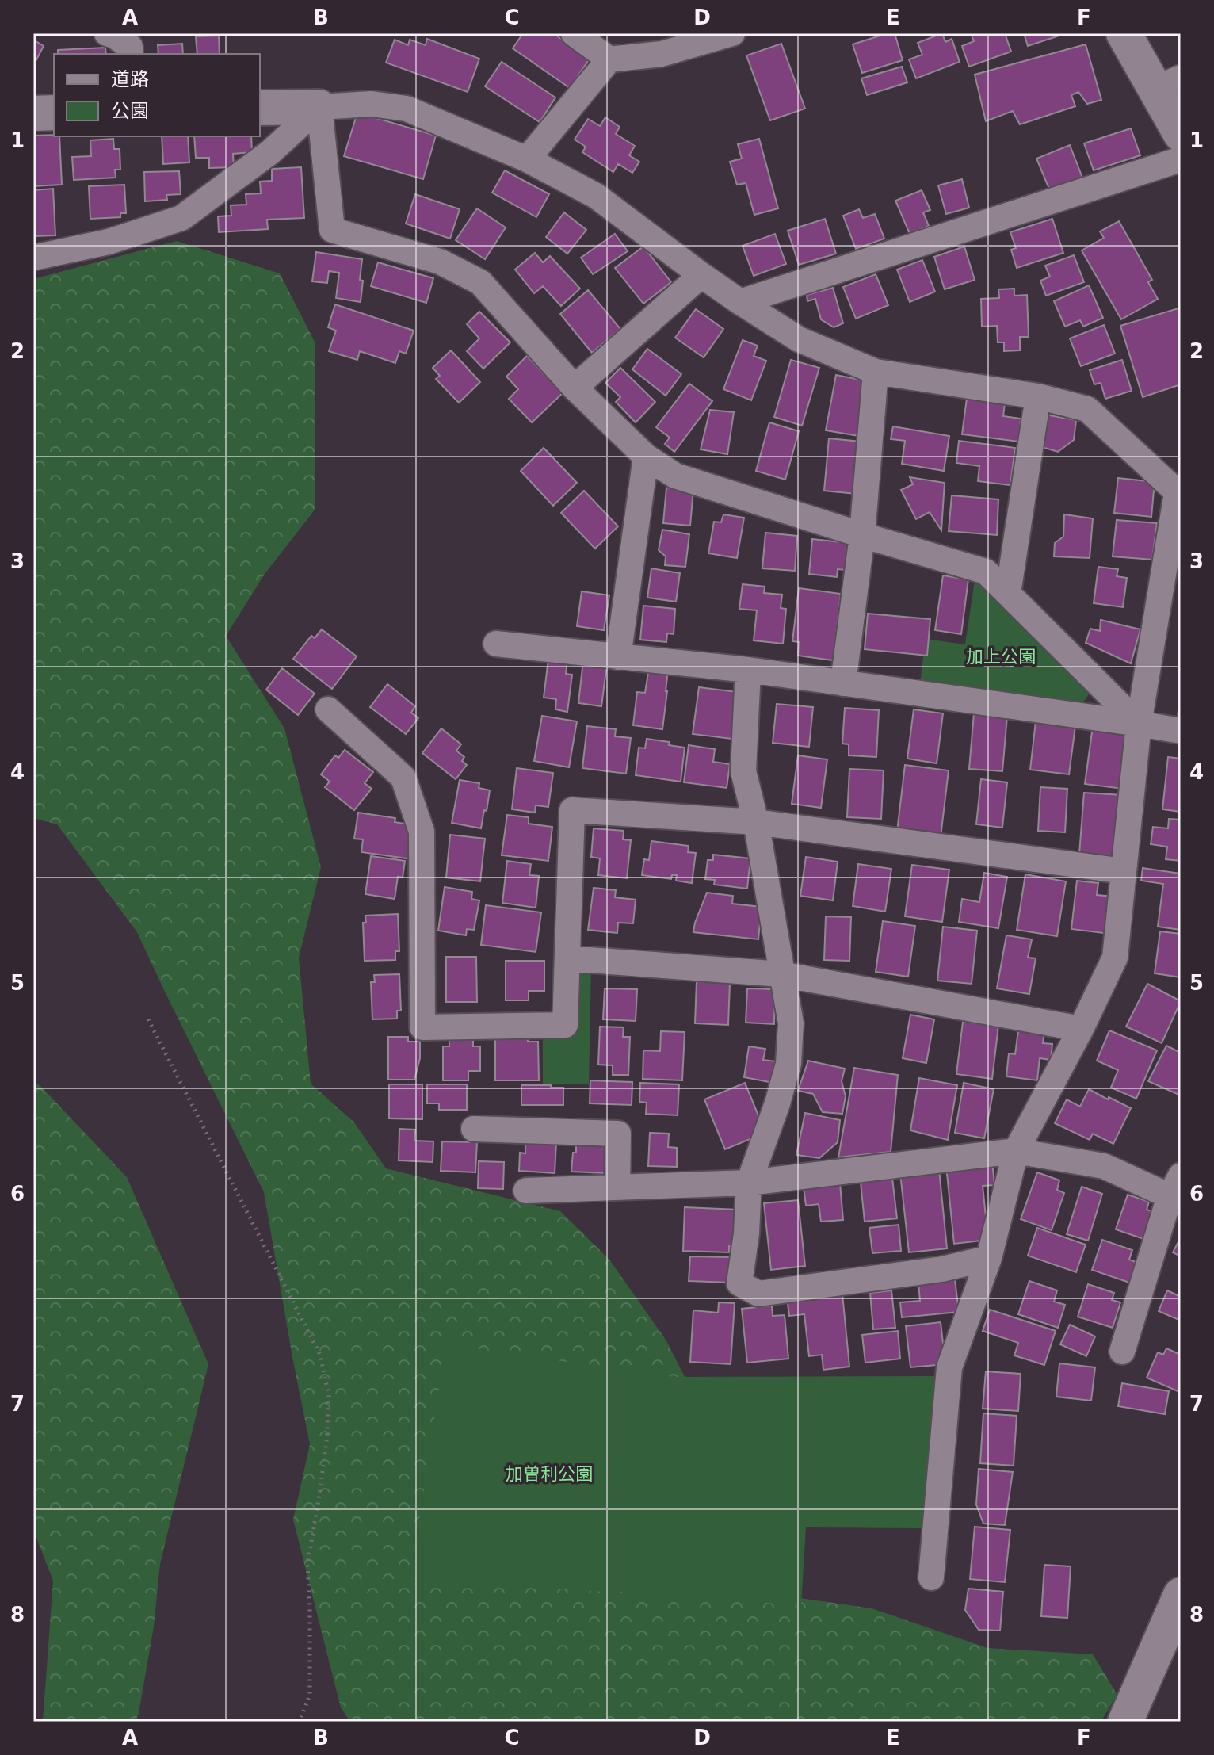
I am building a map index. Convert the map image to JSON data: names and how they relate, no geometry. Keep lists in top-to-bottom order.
{
  "parks": ["加上公園", "加曽利公園"],
  "legend": ["道路", "公園"],
  "grid": {
    "columns": [
      "A",
      "B",
      "C",
      "D",
      "E",
      "F"
    ],
    "rows": [
      "1",
      "2",
      "3",
      "4",
      "5",
      "6",
      "7",
      "8"
    ]
  }
}
